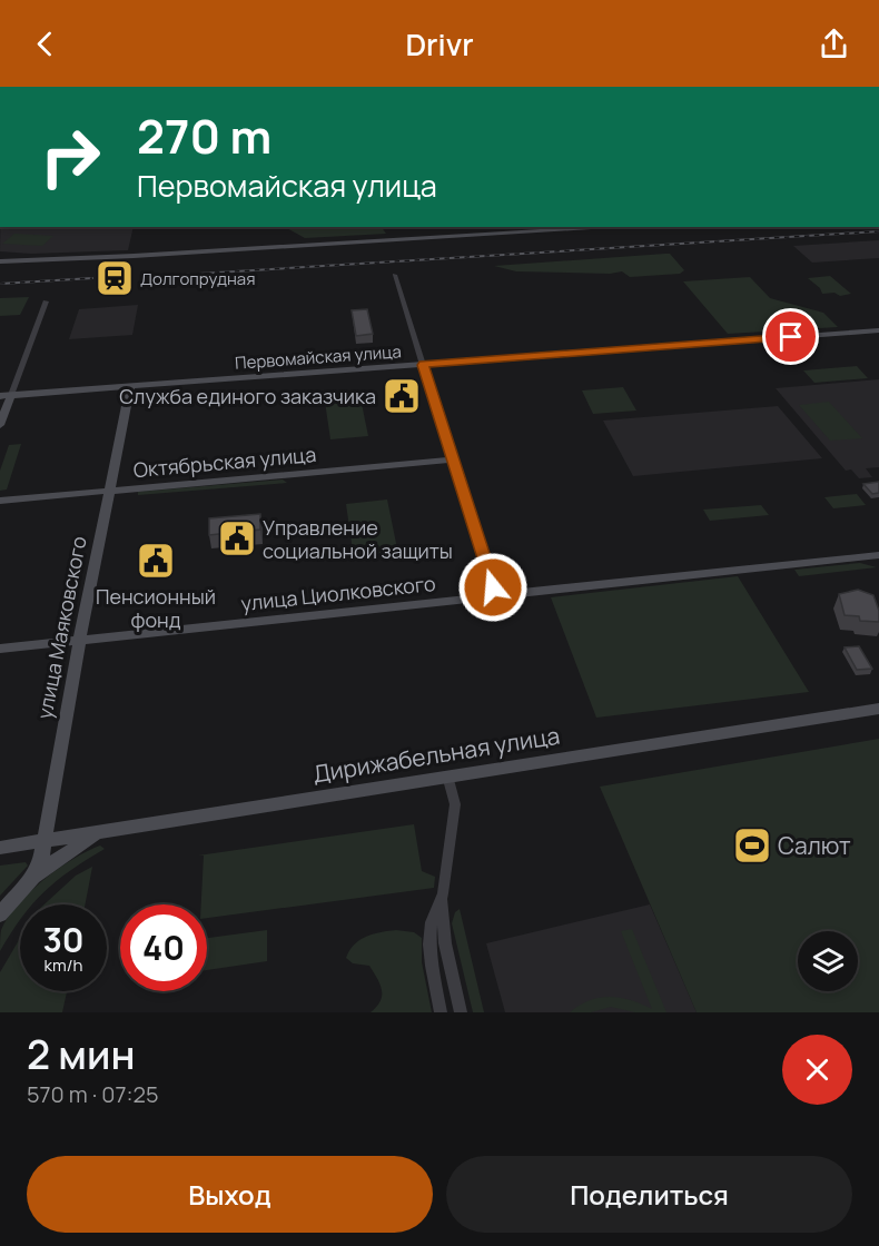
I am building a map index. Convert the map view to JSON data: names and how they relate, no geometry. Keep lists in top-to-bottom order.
{
  "streets": {
    "street": [
      "Первомайская улица",
      "Октябрьская улица",
      "улица Циолковского",
      "улица Маяковского",
      "Дирижабельная улица"
    ]
  },
  "crossings": [
    ["Первомайская улица", "улица Маяковского"],
    ["Октябрьская улица", "улица Маяковского"],
    ["улица Циолковского", "улица Маяковского"],
    ["улица Маяковского", "Дирижабельная улица"]
  ],
  "places": {
    "station": ["Долгопрудная"],
    "public building": ["Служба единого заказчика", "Управление социальной защиты", "Пенсионный фонд"],
    "sports": ["Салют"]
  },
  "page": {
    "header": "Drivr",
    "turn": ["270 m", "Первомайская улица"],
    "speed": "30 km/h",
    "limit": "40",
    "heading": ["2 мин", "570 m · 07:25"],
    "buttons": ["Выход", "Поделиться"]
  }
}
